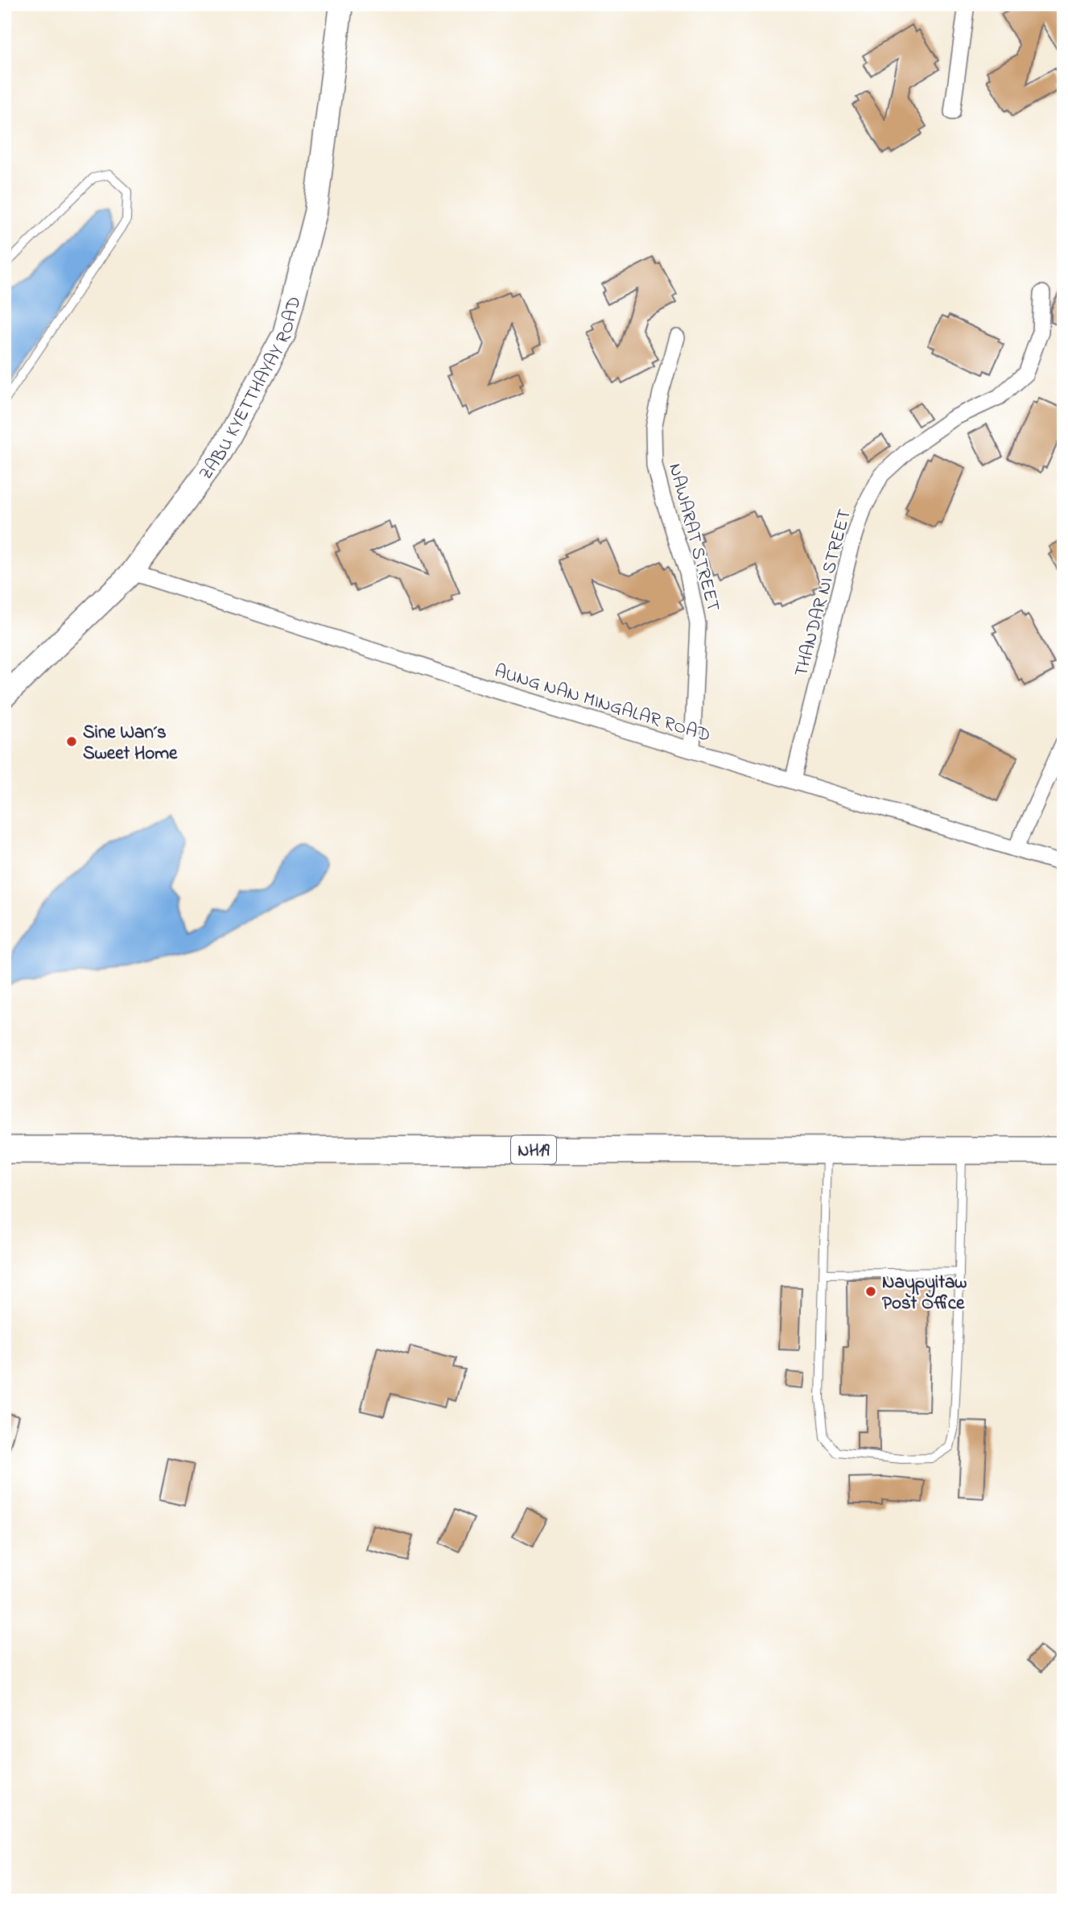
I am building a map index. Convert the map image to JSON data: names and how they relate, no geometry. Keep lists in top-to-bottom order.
{
  "streets": {
    "highway": ["NH19"],
    "main road": ["ZABU KYETTHAYAY ROAD"],
    "street": ["NAWARAT STREET", "THANDAR NI STREET", "AUNG NAN MINGALAR ROAD"]
  },
  "crossings": [
    ["ZABU KYETTHAYAY ROAD", "AUNG NAN MINGALAR ROAD"],
    ["NAWARAT STREET", "AUNG NAN MINGALAR ROAD"],
    ["THANDAR NI STREET", "AUNG NAN MINGALAR ROAD"]
  ],
  "places": ["Sine Wan´s Sweet Home", "Naypyitaw Post Office"]
}
